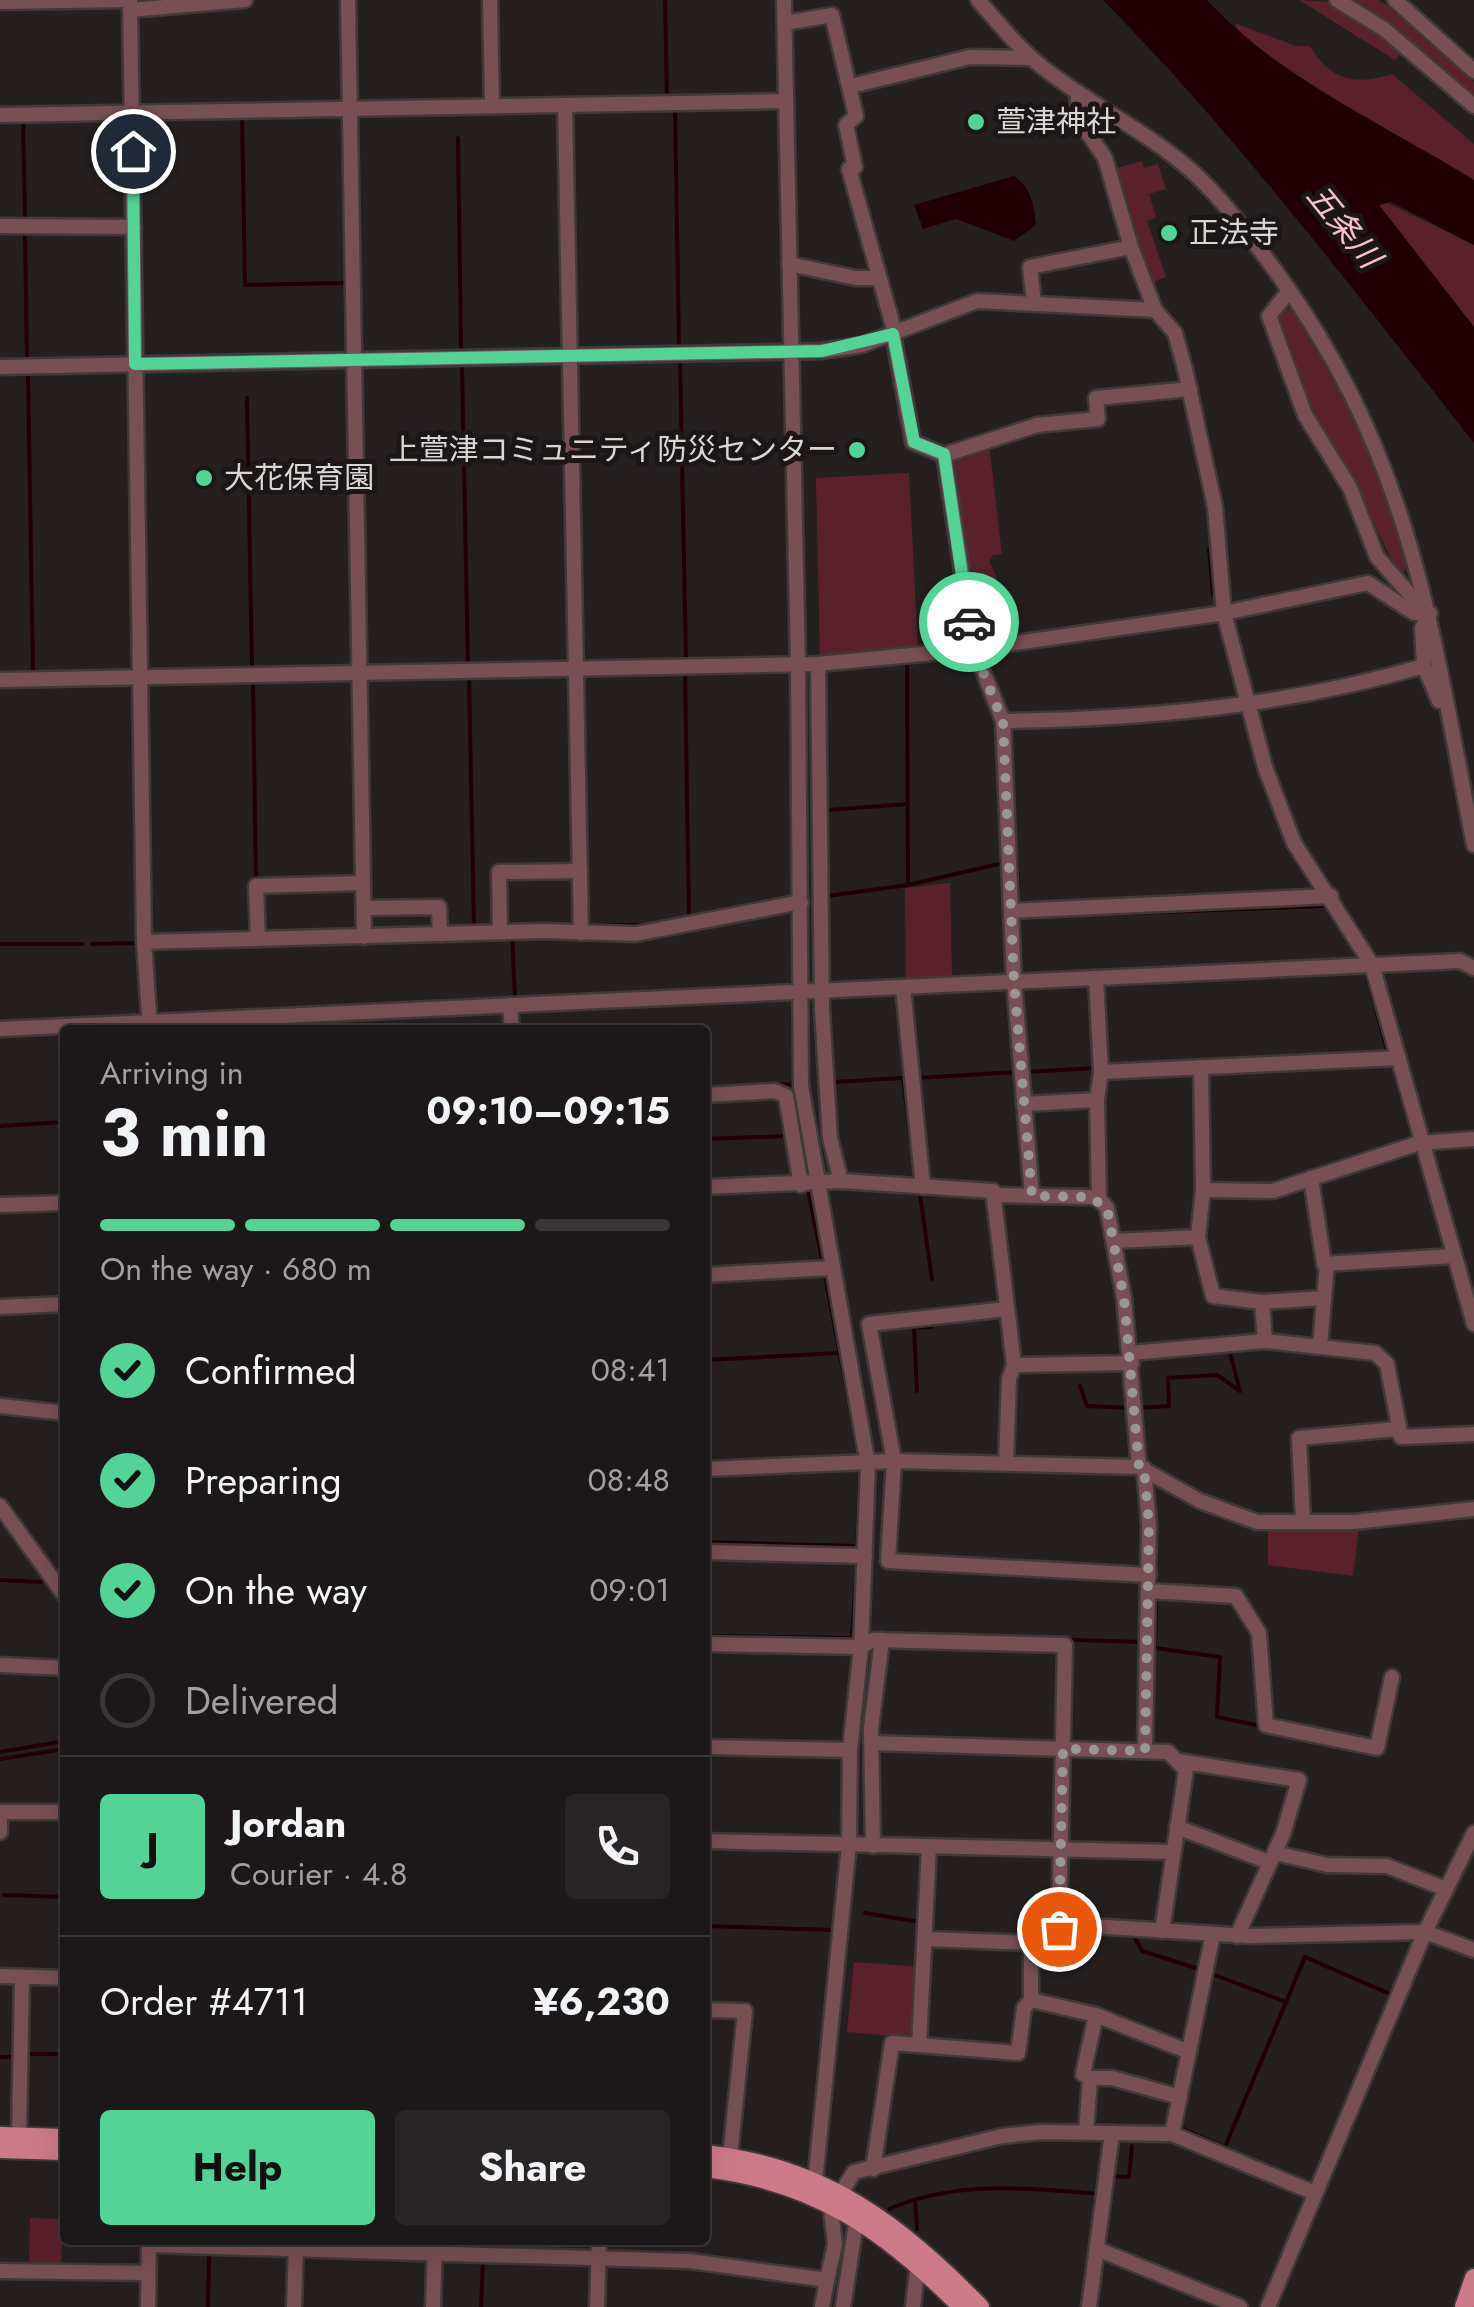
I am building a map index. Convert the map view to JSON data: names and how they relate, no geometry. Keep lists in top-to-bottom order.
{
  "water": ["五条川"],
  "places": [
    "萱津神社",
    "正法寺",
    "上萱津コミュニティ防災センター",
    "大花保育園"
  ],
  "page": {
    "heading": ["3 min", "Arriving in", "09:10–09:15"],
    "panel": [
      "Jordan",
      "Courier · 4.8",
      "Order #4711",
      "¥6,230"
    ],
    "bar": "On the way · 680 m",
    "list": [
      ["Confirmed", "08:41"],
      ["Preparing", "08:48"],
      ["On the way", "09:01"],
      "Delivered"
    ],
    "round": "J",
    "buttons": ["Help", "Share"]
  }
}
